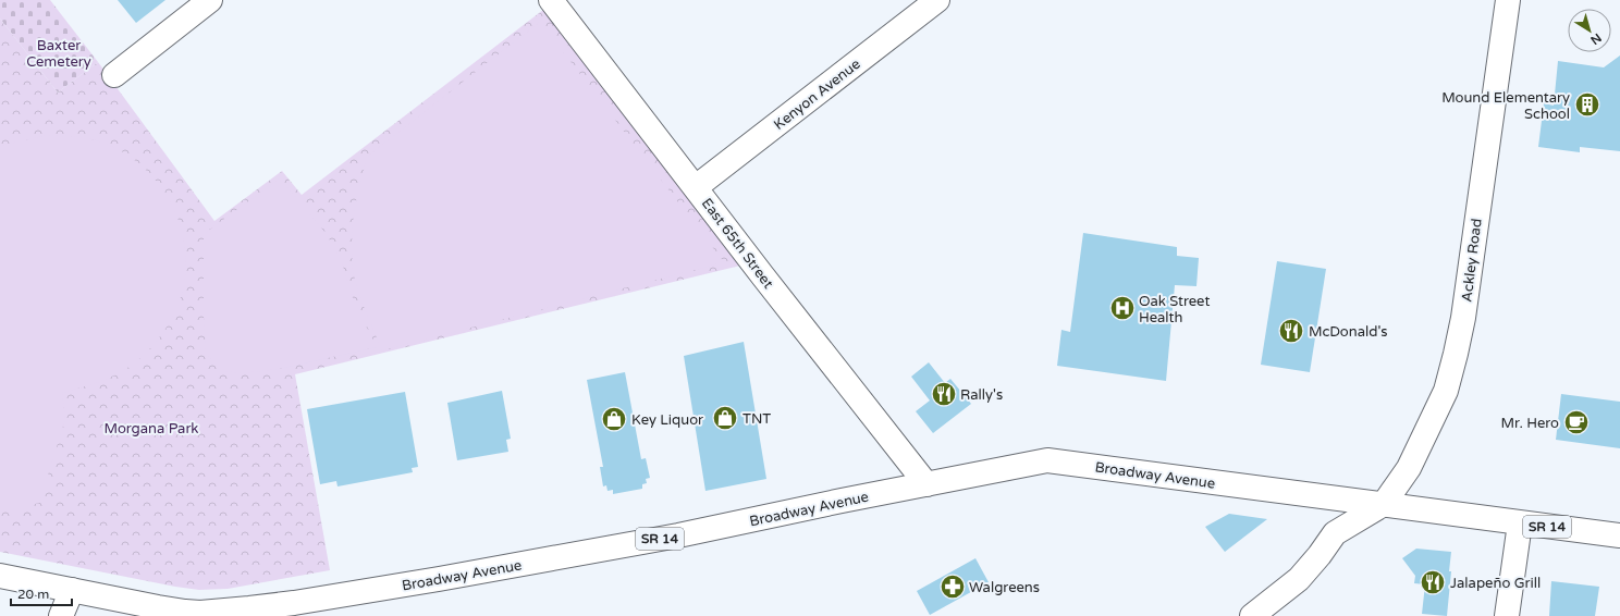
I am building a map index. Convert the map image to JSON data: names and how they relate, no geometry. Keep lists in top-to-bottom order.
{
  "streets": {
    "main road": [
      "Kenyon Avenue",
      "East 65th Street",
      "Ackley Road",
      "Broadway Avenue",
      "SR 14"
    ]
  },
  "crossings": [
    ["Kenyon Avenue", "East 65th Street"],
    ["East 65th Street", "Broadway Avenue"],
    ["Ackley Road", "Broadway Avenue"]
  ],
  "parks": ["Baxter Cemetery", "Morgana Park"],
  "places": {
    "building": ["Mound Elementary School"],
    "hospital": ["Oak Street Health"],
    "restaurant": ["McDonald's", "Rally's", "Jalapeño Grill"],
    "shop": ["TNT", "Key Liquor"],
    "cafe": ["Mr. Hero"],
    "pharmacy": ["Walgreens"]
  },
  "scale_bar": "20 m",
  "north": "bottom right"
}
